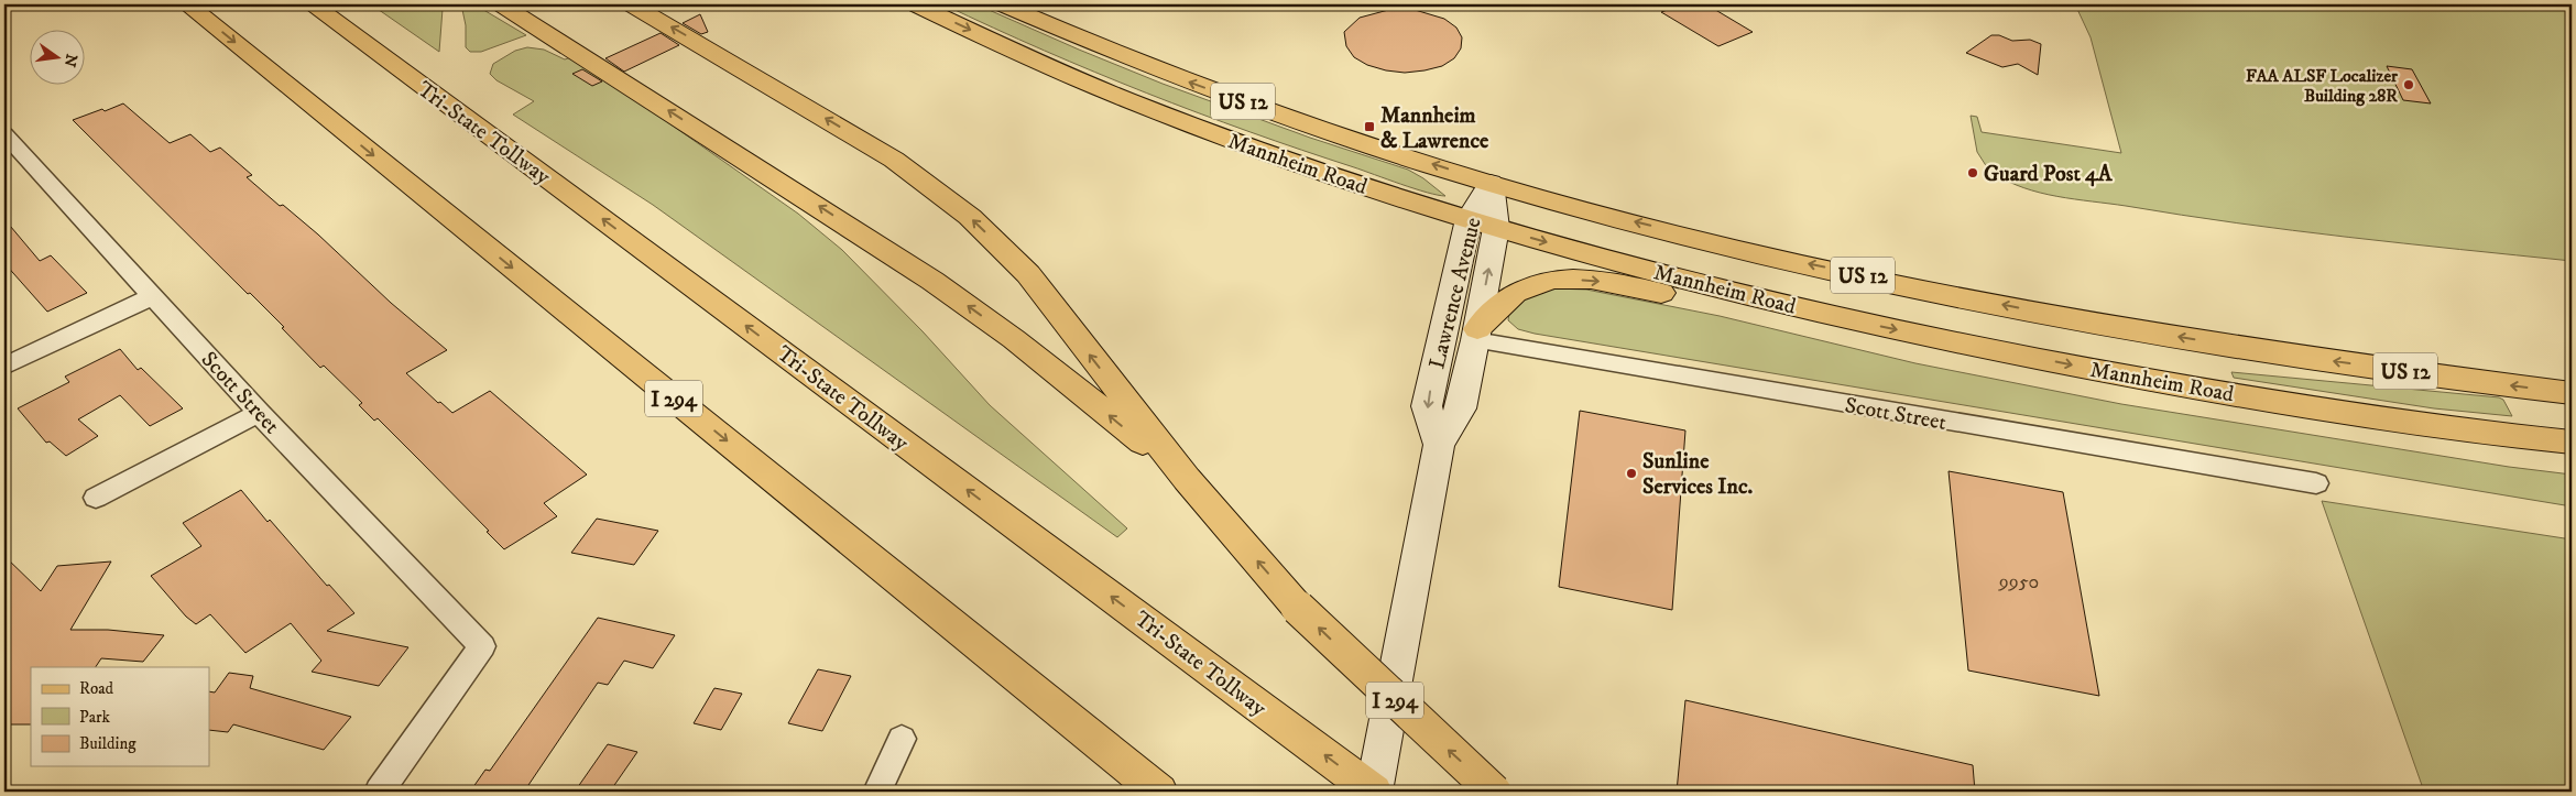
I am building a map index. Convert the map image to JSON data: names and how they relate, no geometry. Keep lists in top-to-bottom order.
{
  "streets": {
    "main road": [
      "US 12",
      "Tri-State Tollway",
      "Mannheim Road",
      "Lawrence Avenue",
      "I 294"
    ],
    "street": ["Scott Street"]
  },
  "crossings": [
    ["Tri-State Tollway", "Lawrence Avenue"],
    ["Mannheim Road", "Lawrence Avenue"],
    ["Lawrence Avenue", "Scott Street"]
  ],
  "places": {
    "other": ["FAA ALSF Localizer Building 28R", "Guard Post 4A", "Sunline Services Inc."],
    "transit": ["Mannheim & Lawrence"]
  },
  "house_numbers": ["9950"],
  "legend": ["Road", "Park", "Building"],
  "north": "right"
}
